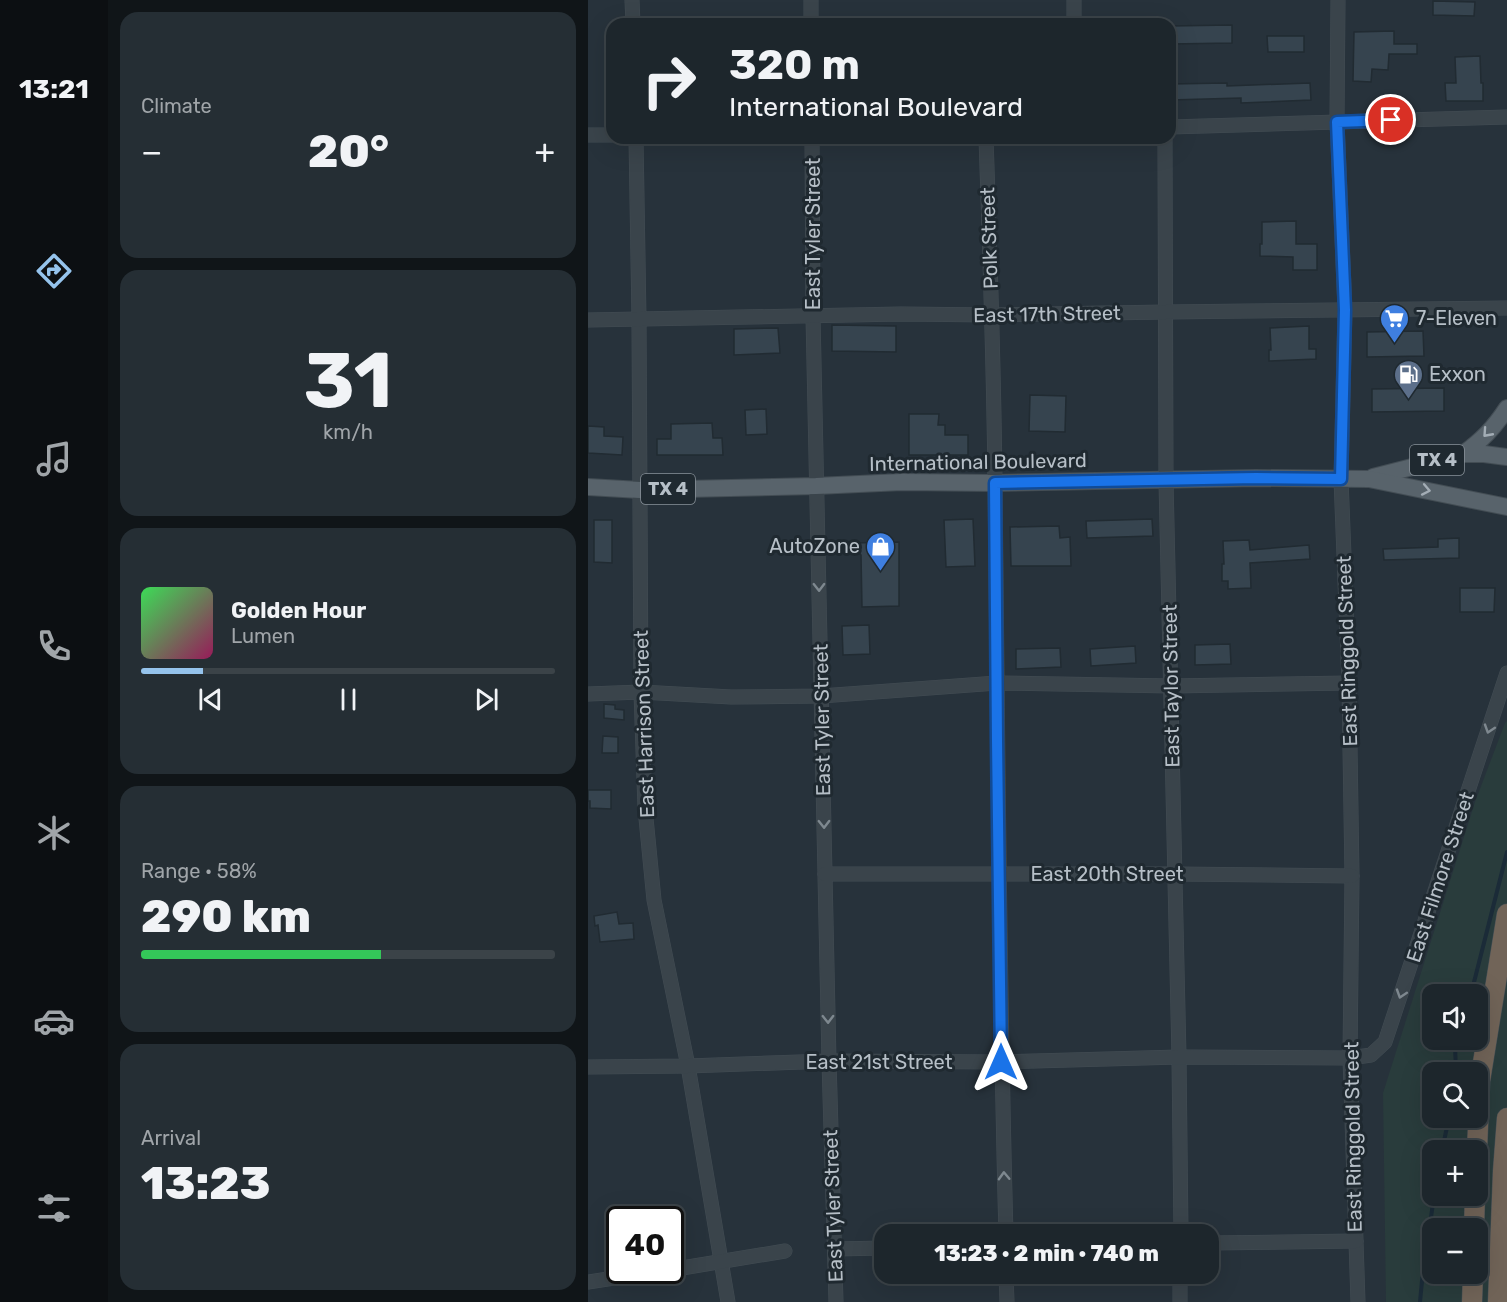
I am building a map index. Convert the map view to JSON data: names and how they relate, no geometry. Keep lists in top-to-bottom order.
{
  "streets": {
    "main road": ["TX 4", "International Boulevard"],
    "street": [
      "East Tyler Street",
      "Polk Street",
      "East 17th Street",
      "East Ringgold Street",
      "East Taylor Street",
      "East Harrison Street",
      "East 20th Street",
      "East Filmore Street",
      "East 21st Street"
    ]
  },
  "crossings": [
    ["East Tyler Street", "East 17th Street"],
    ["East Tyler Street", "International Boulevard"],
    ["East Tyler Street", "East 20th Street"],
    ["East Tyler Street", "East 21st Street"],
    ["Polk Street", "East 17th Street"],
    ["Polk Street", "International Boulevard"],
    ["Polk Street", "East 20th Street"],
    ["Polk Street", "East 21st Street"],
    ["East 17th Street", "East Ringgold Street"],
    ["East 17th Street", "East Taylor Street"],
    ["East 17th Street", "East Harrison Street"],
    ["International Boulevard", "East Ringgold Street"],
    ["International Boulevard", "East Taylor Street"],
    ["International Boulevard", "East Harrison Street"],
    ["East Ringgold Street", "East 20th Street"],
    ["East Ringgold Street", "East Filmore Street"],
    ["East Ringgold Street", "East 21st Street"],
    ["East Taylor Street", "East 20th Street"],
    ["East Taylor Street", "East 21st Street"],
    ["East Harrison Street", "East 21st Street"],
    ["East Filmore Street", "East 21st Street"]
  ],
  "one_way": ["East Tyler Street", "East Filmore Street"],
  "places": {
    "supermarket": ["7-Eleven"],
    "fuel station": ["Exxon"],
    "shop": ["AutoZone"]
  },
  "page": {
    "tabs": "13:21",
    "tile": [
      "Climate",
      ["31", "km/h"],
      ["Range · 58%", "290 km"],
      ["Arrival", "13:23"]
    ],
    "turn": ["320 m", "International Boulevard"],
    "heat": ["−", "20°", "+"],
    "song": ["Golden Hour", "Lumen"],
    "map_buttons": ["+", "−"],
    "limit": "40",
    "trip": "13:23 · 2 min · 740 m"
  }
}
